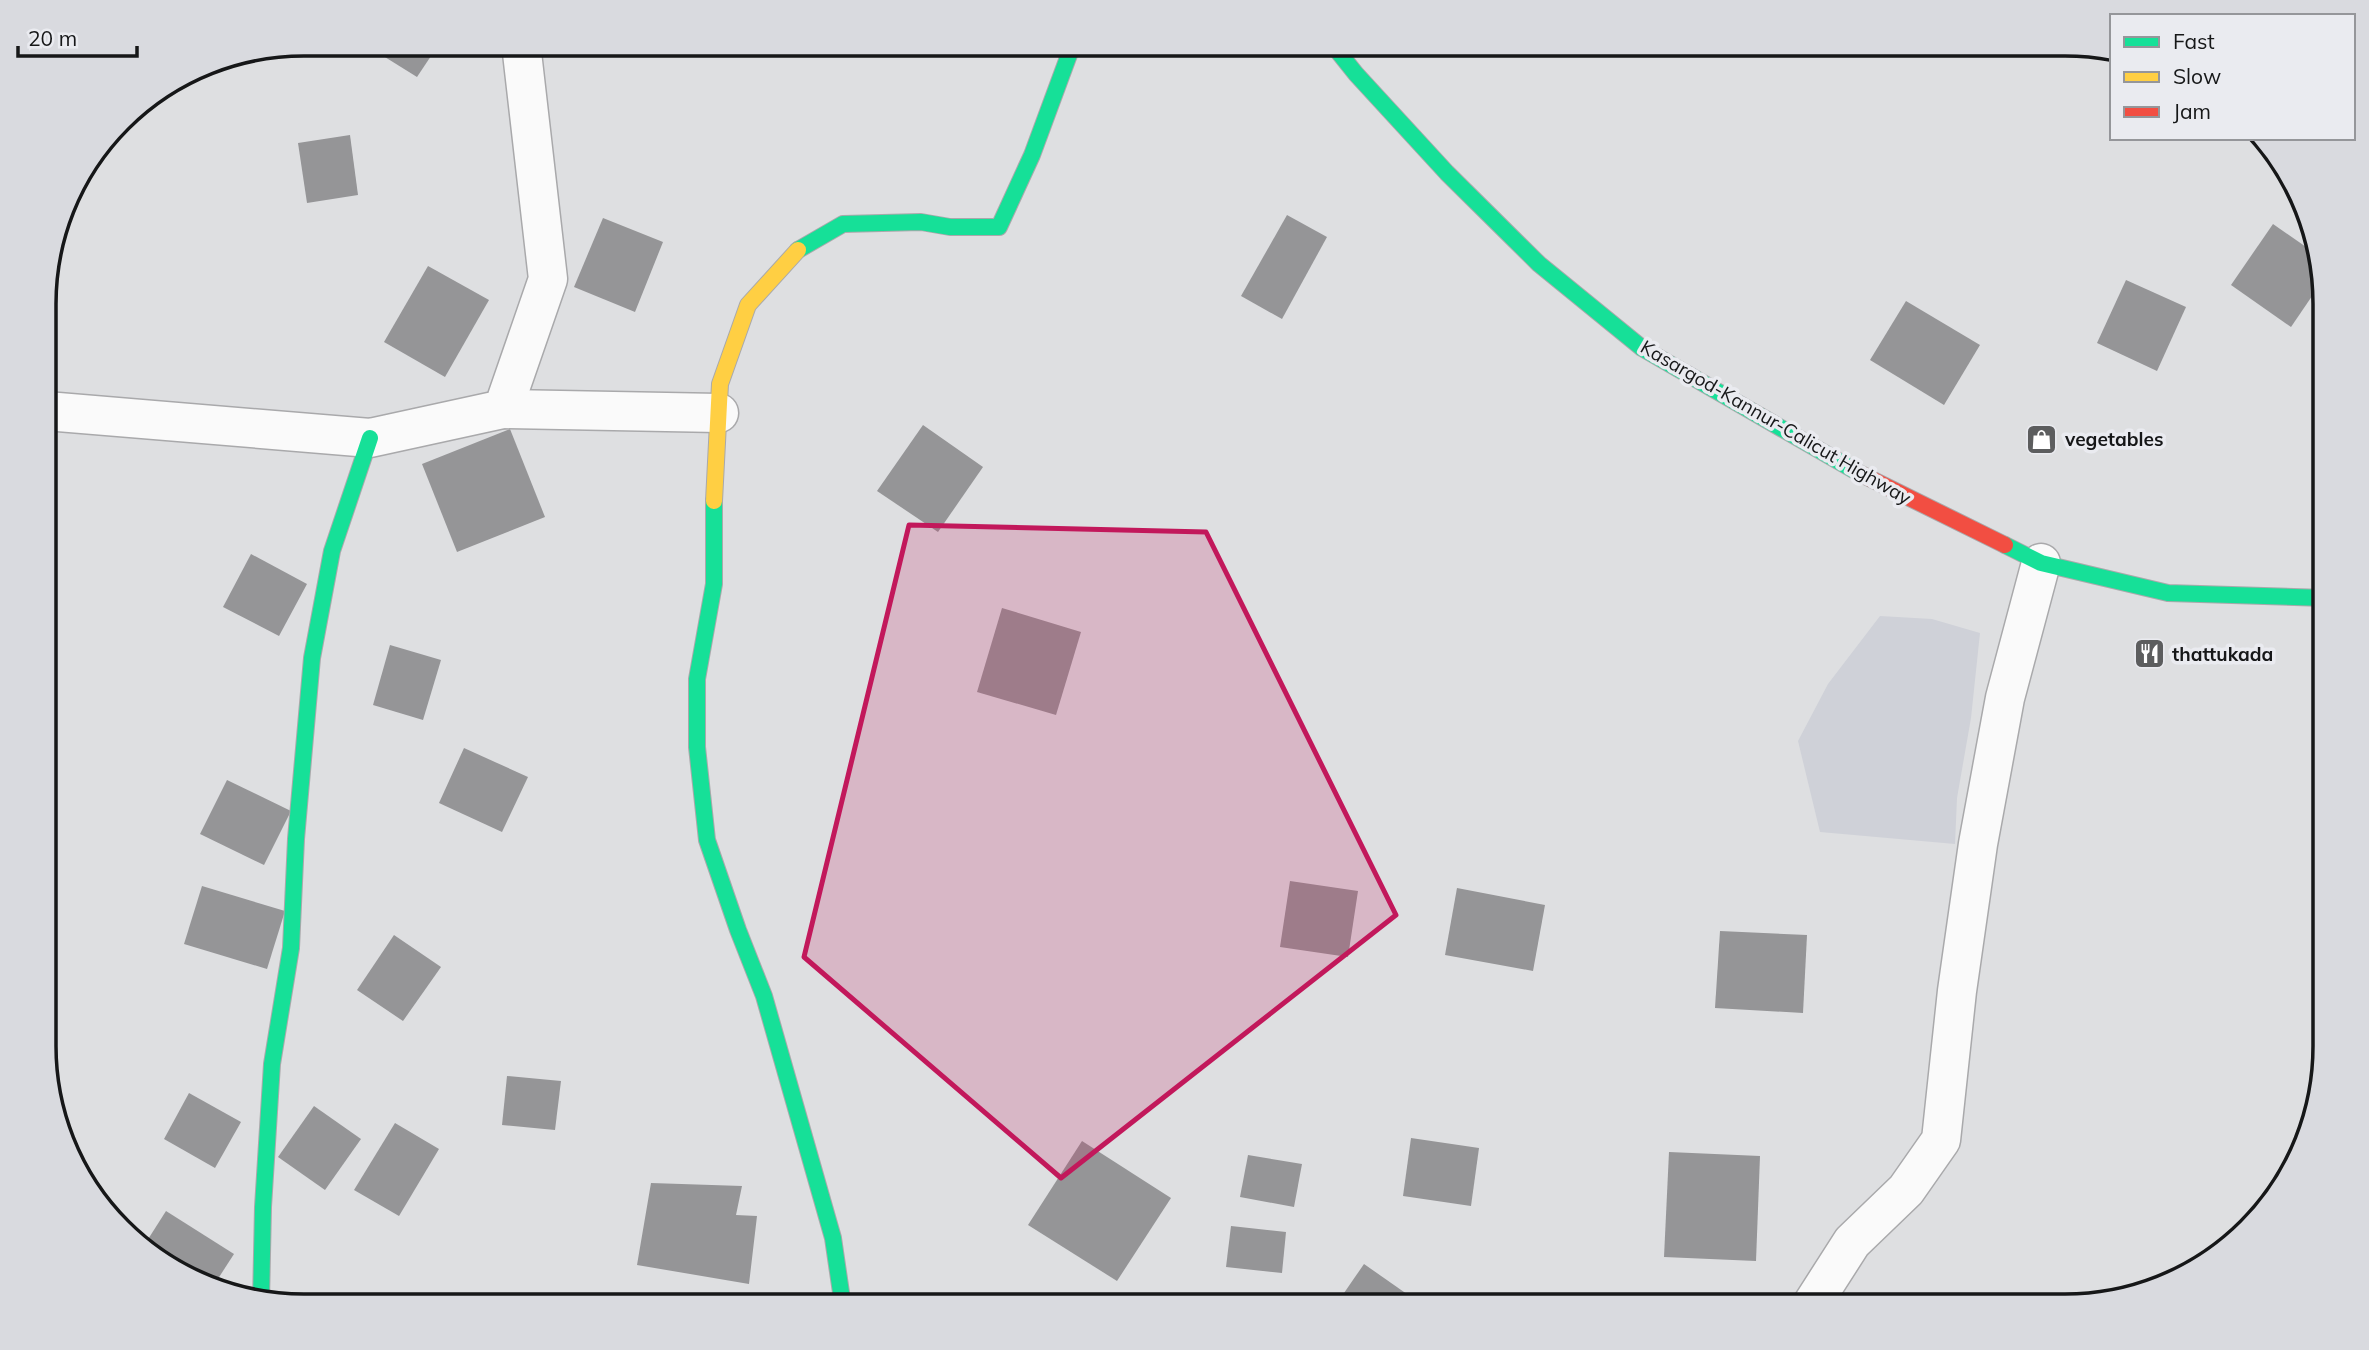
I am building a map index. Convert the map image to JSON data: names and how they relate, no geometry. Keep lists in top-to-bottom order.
{
  "streets": {
    "main road": ["Kasargod-Kannur-Calicut Highway"]
  },
  "places": {
    "shop": ["vegetables"],
    "restaurant": ["thattukada"]
  },
  "legend": ["Fast", "Slow", "Jam"],
  "scale_bar": "20 m"
}
